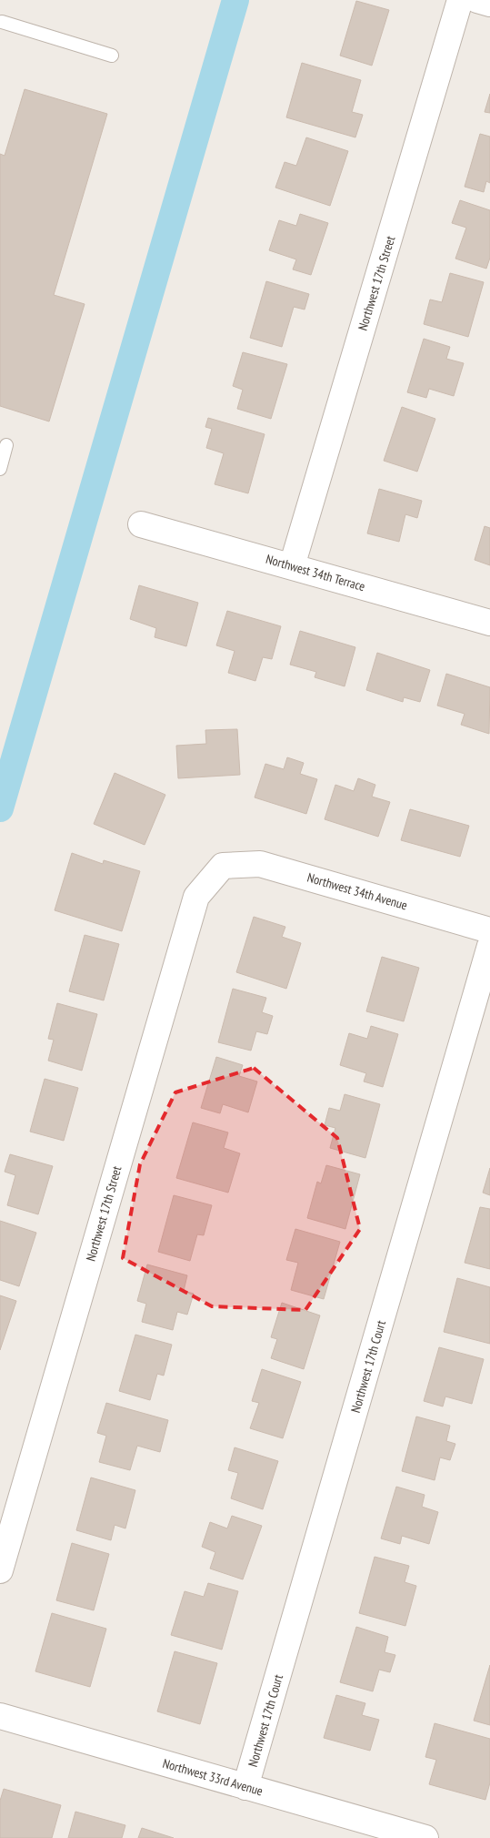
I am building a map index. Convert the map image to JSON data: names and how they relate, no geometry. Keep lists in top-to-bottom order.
{
  "streets": {
    "street": [
      "Northwest 17th Street",
      "Northwest 34th Terrace",
      "Northwest 34th Avenue",
      "Northwest 17th Court",
      "Northwest 33rd Avenue"
    ]
  },
  "crossings": [
    ["Northwest 17th Street", "Northwest 34th Terrace"],
    ["Northwest 17th Street", "Northwest 34th Avenue"],
    ["Northwest 17th Court", "Northwest 33rd Avenue"]
  ]
}
